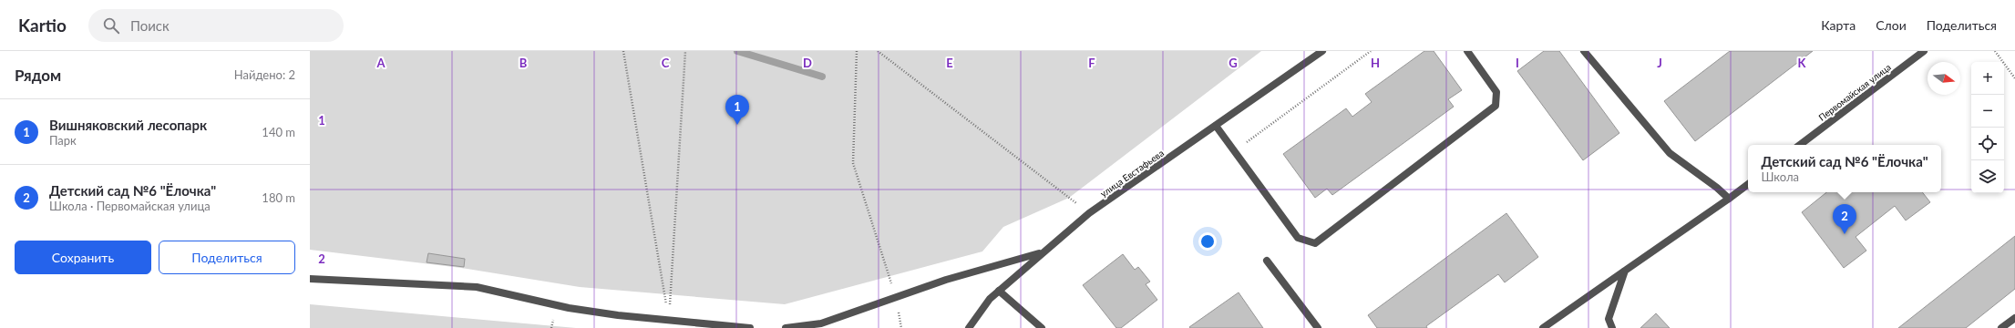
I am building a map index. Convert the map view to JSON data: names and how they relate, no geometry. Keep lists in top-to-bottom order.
{
  "streets": {
    "street": ["Первомайская улица", "улица Евстафьева"]
  },
  "north": "right",
  "page": {
    "header": "Kartio",
    "search": "Поиск",
    "nav": ["Карта", "Слои", "Поделиться"],
    "heading": ["Рядом", "Найдено: 2"],
    "map_buttons": ["+", "−"],
    "pins": ["1", "2"],
    "list": [
      {
        "mark": "1",
        "name": "Вишняковский лесопарк",
        "note": "Парк",
        "value": "140 m"
      },
      {
        "mark": "2",
        "name": "Детский сад №6 \"Ёлочка\"",
        "note": "Школа · Первомайская улица",
        "value": "180 m"
      }
    ],
    "popup": ["Детский сад №6 \"Ёлочка\"", "Школа"],
    "buttons": ["Сохранить", "Поделиться"]
  },
  "grid": {
    "columns": [
      "A",
      "B",
      "C",
      "D",
      "E",
      "F",
      "G",
      "H",
      "I",
      "J",
      "K"
    ],
    "rows": ["1", "2"]
  }
}
